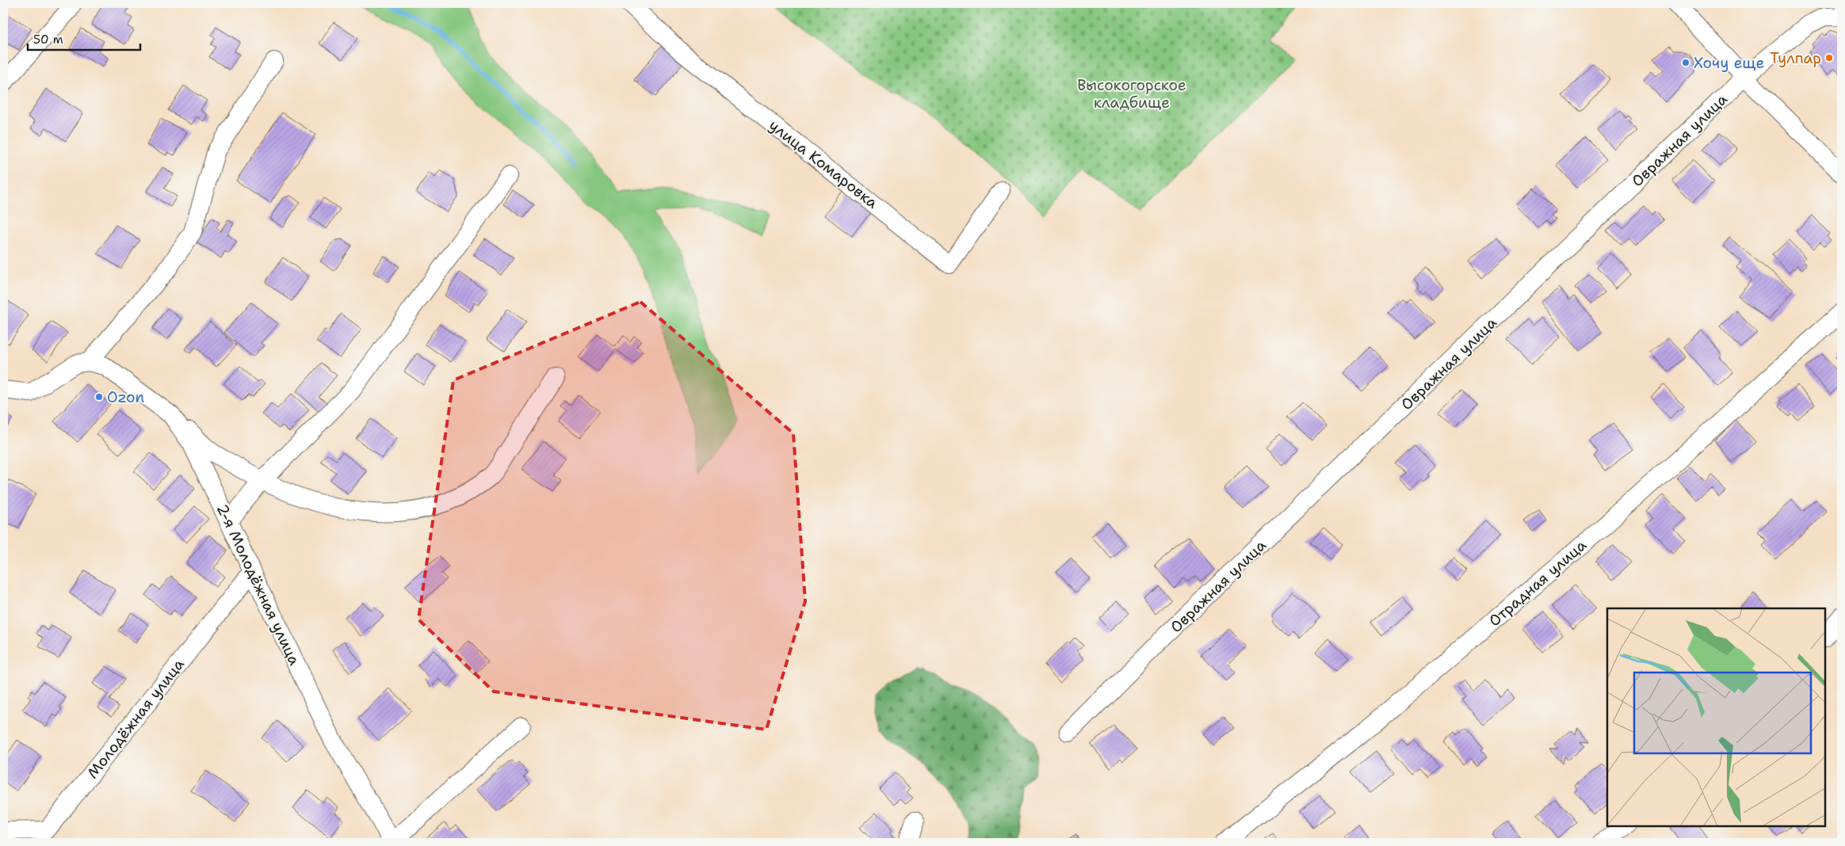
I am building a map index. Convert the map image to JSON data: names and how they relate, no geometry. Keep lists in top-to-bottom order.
{
  "streets": {
    "street": [
      "Овражная улица",
      "улица Комаровка",
      "Отрадная улица",
      "2-я Молодёжная улица",
      "Молодёжная улица"
    ]
  },
  "crossings": [
    ["2-я Молодёжная улица", "Молодёжная улица"]
  ],
  "parks": ["Высокогорское кладбище"],
  "places": ["Тулпар", "Хочу еще", "Ozon"],
  "scale_bar": "50 m"
}
